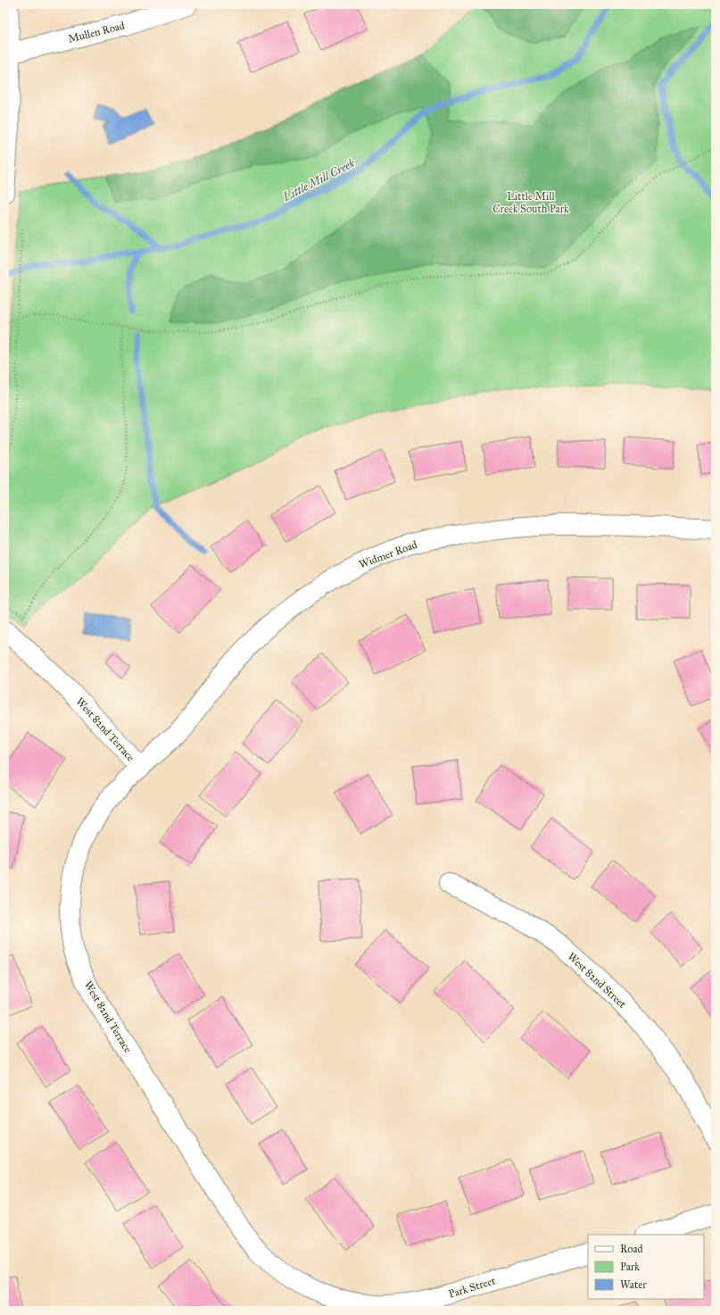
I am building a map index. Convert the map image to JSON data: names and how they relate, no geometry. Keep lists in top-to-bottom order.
{
  "streets": {
    "street": [
      "Mullen Road",
      "Widmer Road",
      "West 82nd Terrace",
      "West 82nd Street",
      "Park Street"
    ]
  },
  "crossings": [
    ["Widmer Road", "West 82nd Terrace"],
    ["West 82nd Terrace", "Park Street"]
  ],
  "water": ["Little Mill Creek"],
  "parks": ["Little Mill Creek South Park"],
  "legend": ["Road", "Park", "Water"]
}
